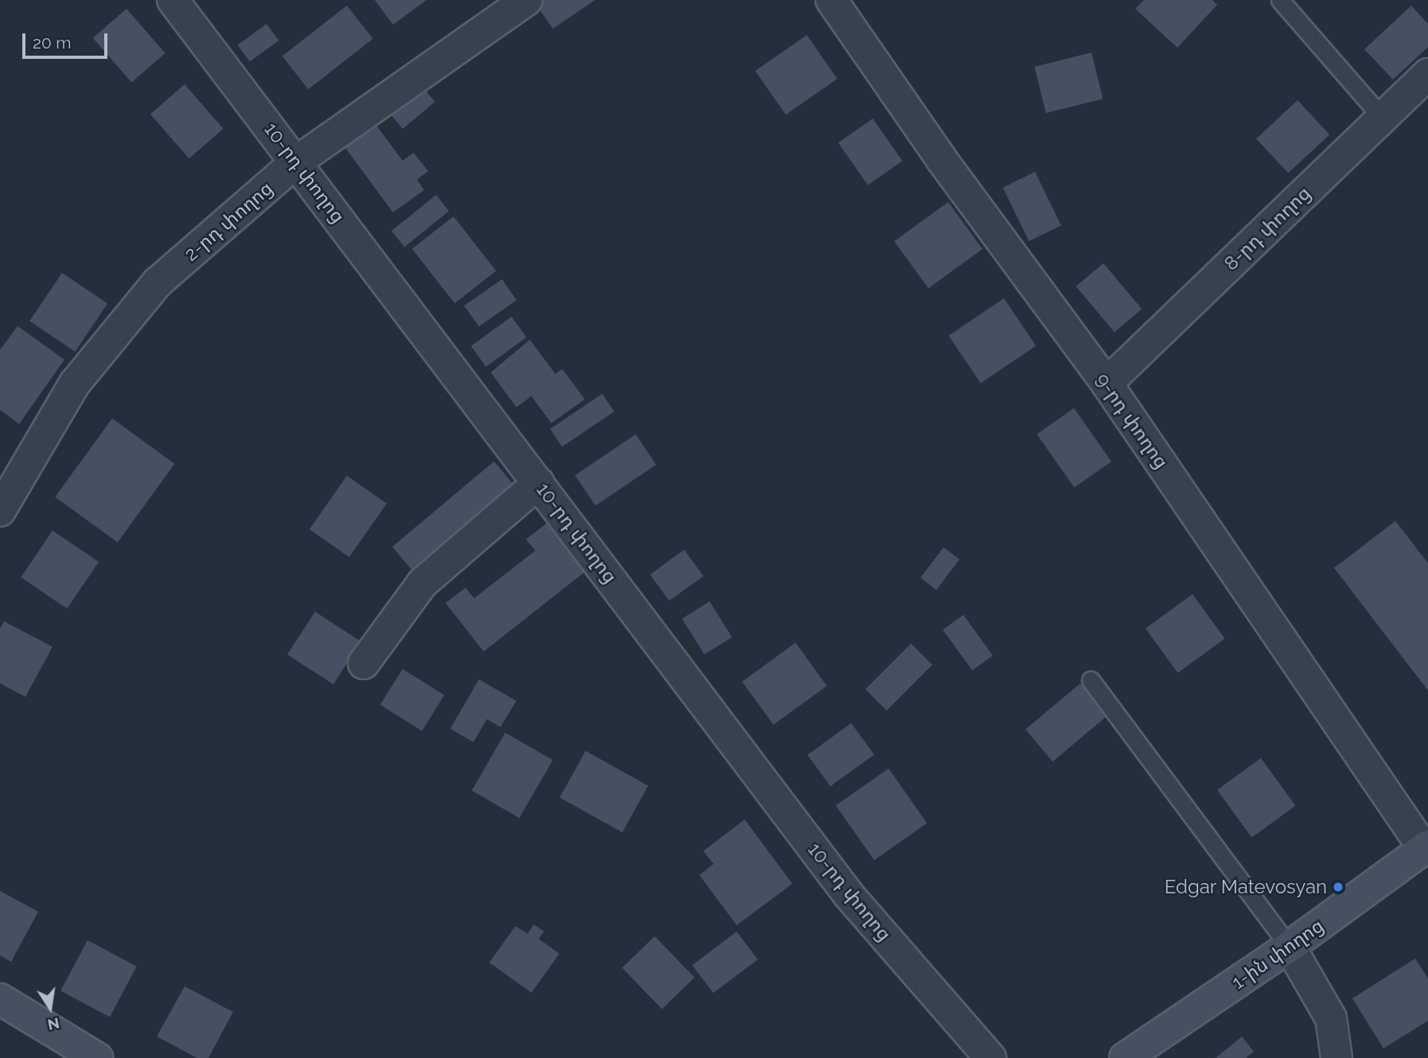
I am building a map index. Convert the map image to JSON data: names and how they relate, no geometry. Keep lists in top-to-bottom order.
{
  "streets": {
    "main road": ["1-ին փողոց"],
    "street": [
      "10-րդ փողոց",
      "2-րդ փողոց",
      "8-րդ փողոց",
      "9-րդ փողոց"
    ]
  },
  "crossings": [
    ["10-րդ փողոց", "2-րդ փողոց"],
    ["8-րդ փողոց", "9-րդ փողոց"],
    ["9-րդ փողոց", "1-ին փողոց"]
  ],
  "places": ["Edgar Matevosyan"],
  "scale_bar": "20 m",
  "north": "bottom"
}
